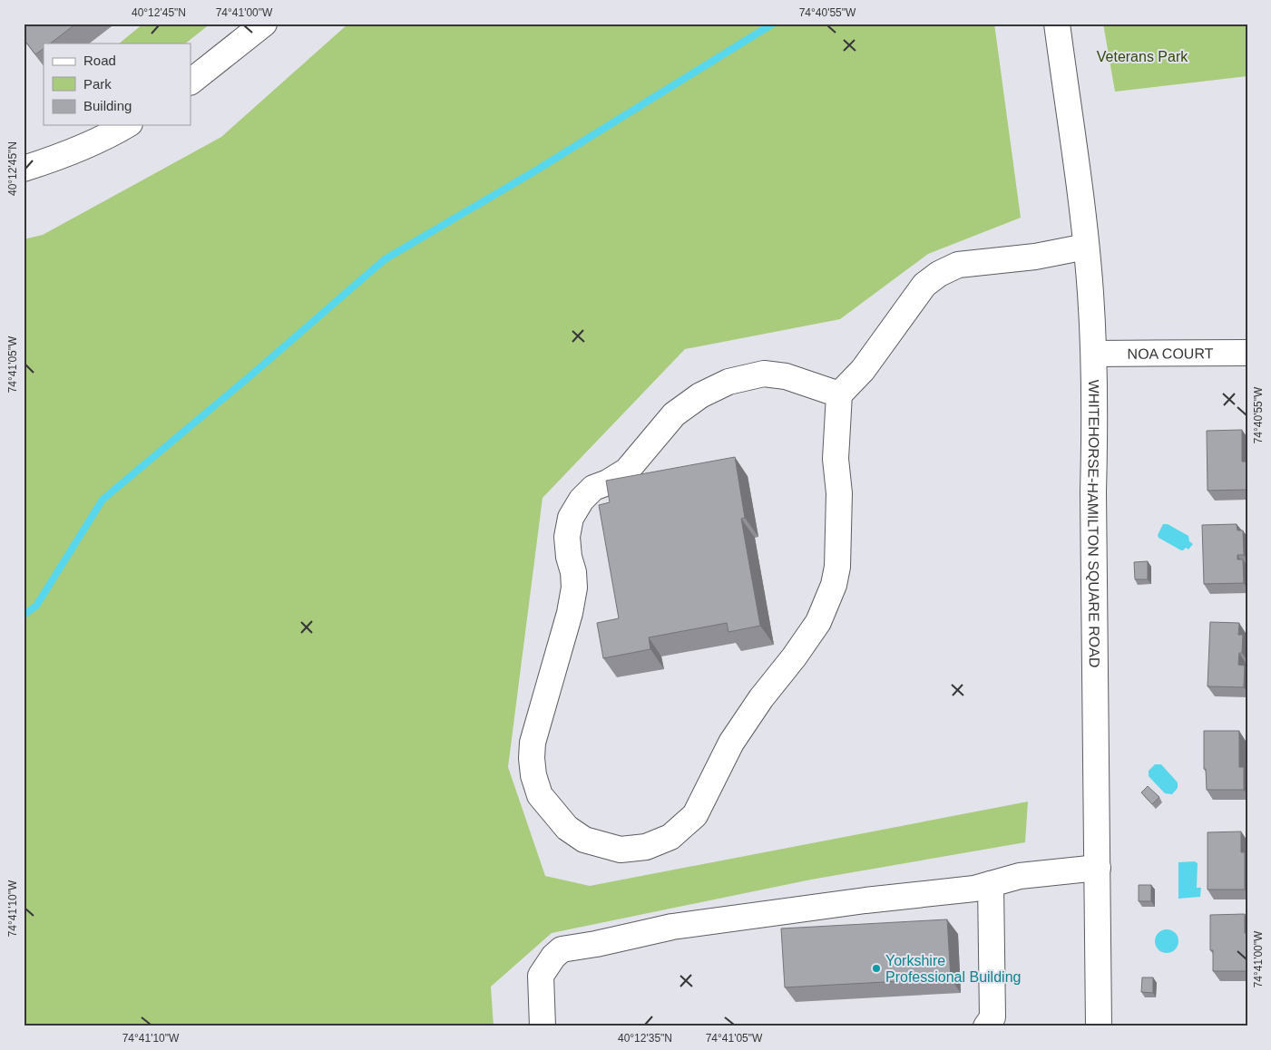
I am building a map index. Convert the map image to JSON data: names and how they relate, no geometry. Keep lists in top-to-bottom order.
{
  "streets": {
    "street": ["NOA COURT", "WHITEHORSE-HAMILTON SQUARE ROAD"]
  },
  "crossings": [
    ["NOA COURT", "WHITEHORSE-HAMILTON SQUARE ROAD"]
  ],
  "parks": ["Veterans Park"],
  "places": ["Yorkshire Professional Building"],
  "legend": ["Road", "Park", "Building"],
  "coordinates": [
    "40°12'45\"N",
    "74°41'00\"W",
    "74°40'55\"W",
    "74°41'05\"W",
    "74°41'10\"W",
    "40°12'35\"N"
  ]
}
